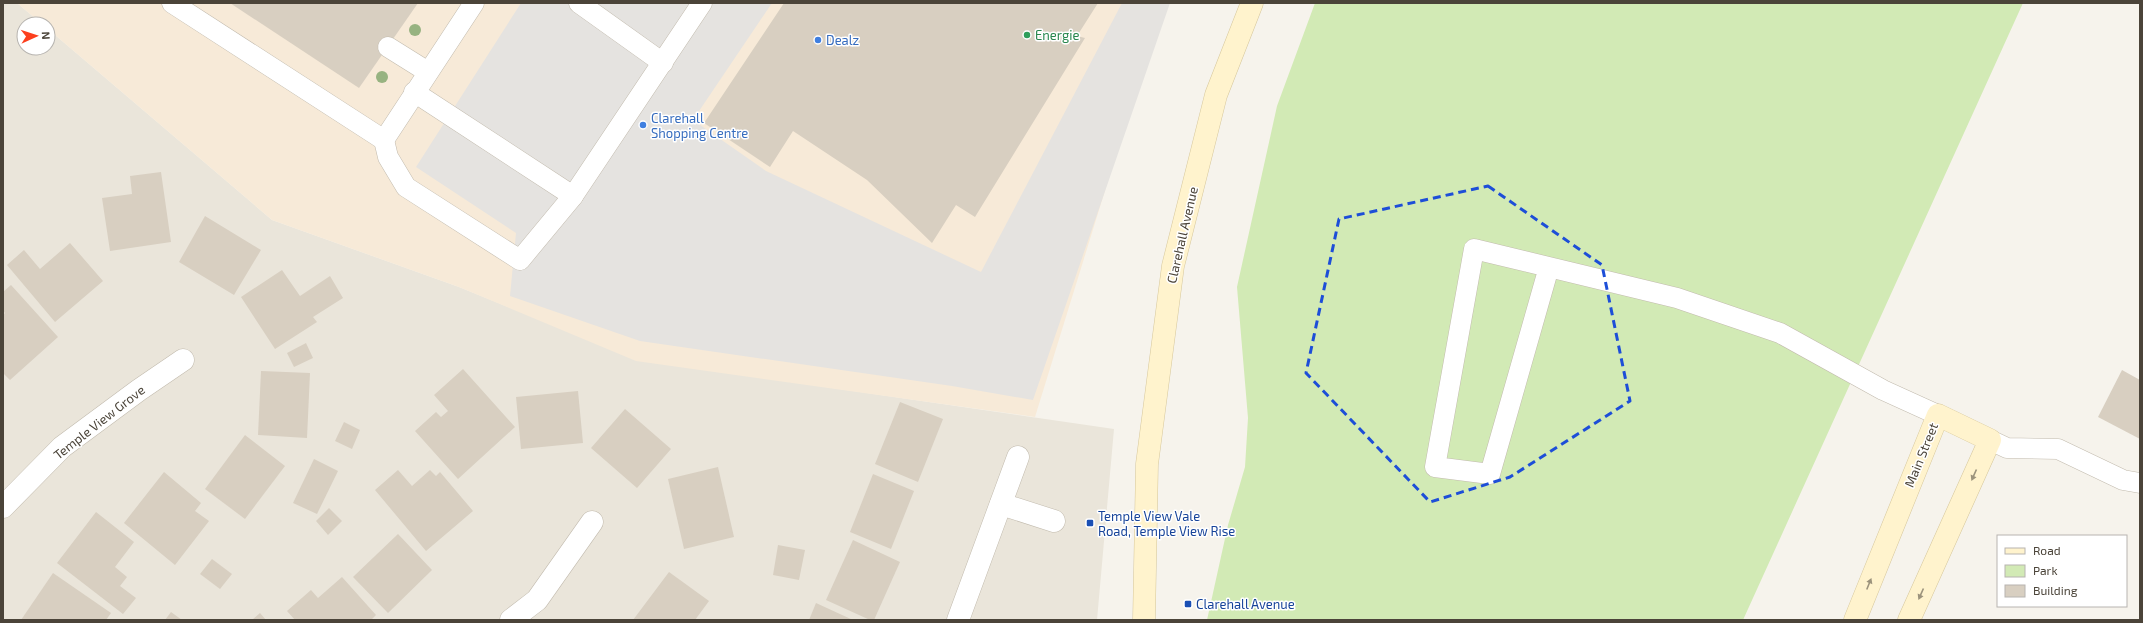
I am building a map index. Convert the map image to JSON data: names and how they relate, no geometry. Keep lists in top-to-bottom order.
{
  "streets": {
    "main road": ["Clarehall Avenue", "Main Street"],
    "street": ["Temple View Grove"]
  },
  "places": {
    "other": ["Energie", "Dealz", "Clarehall Shopping Centre"],
    "transit": ["Temple View Vale Road, Temple View Rise", "Clarehall Avenue"]
  },
  "legend": ["Road", "Park", "Building"],
  "north": "right"
}
